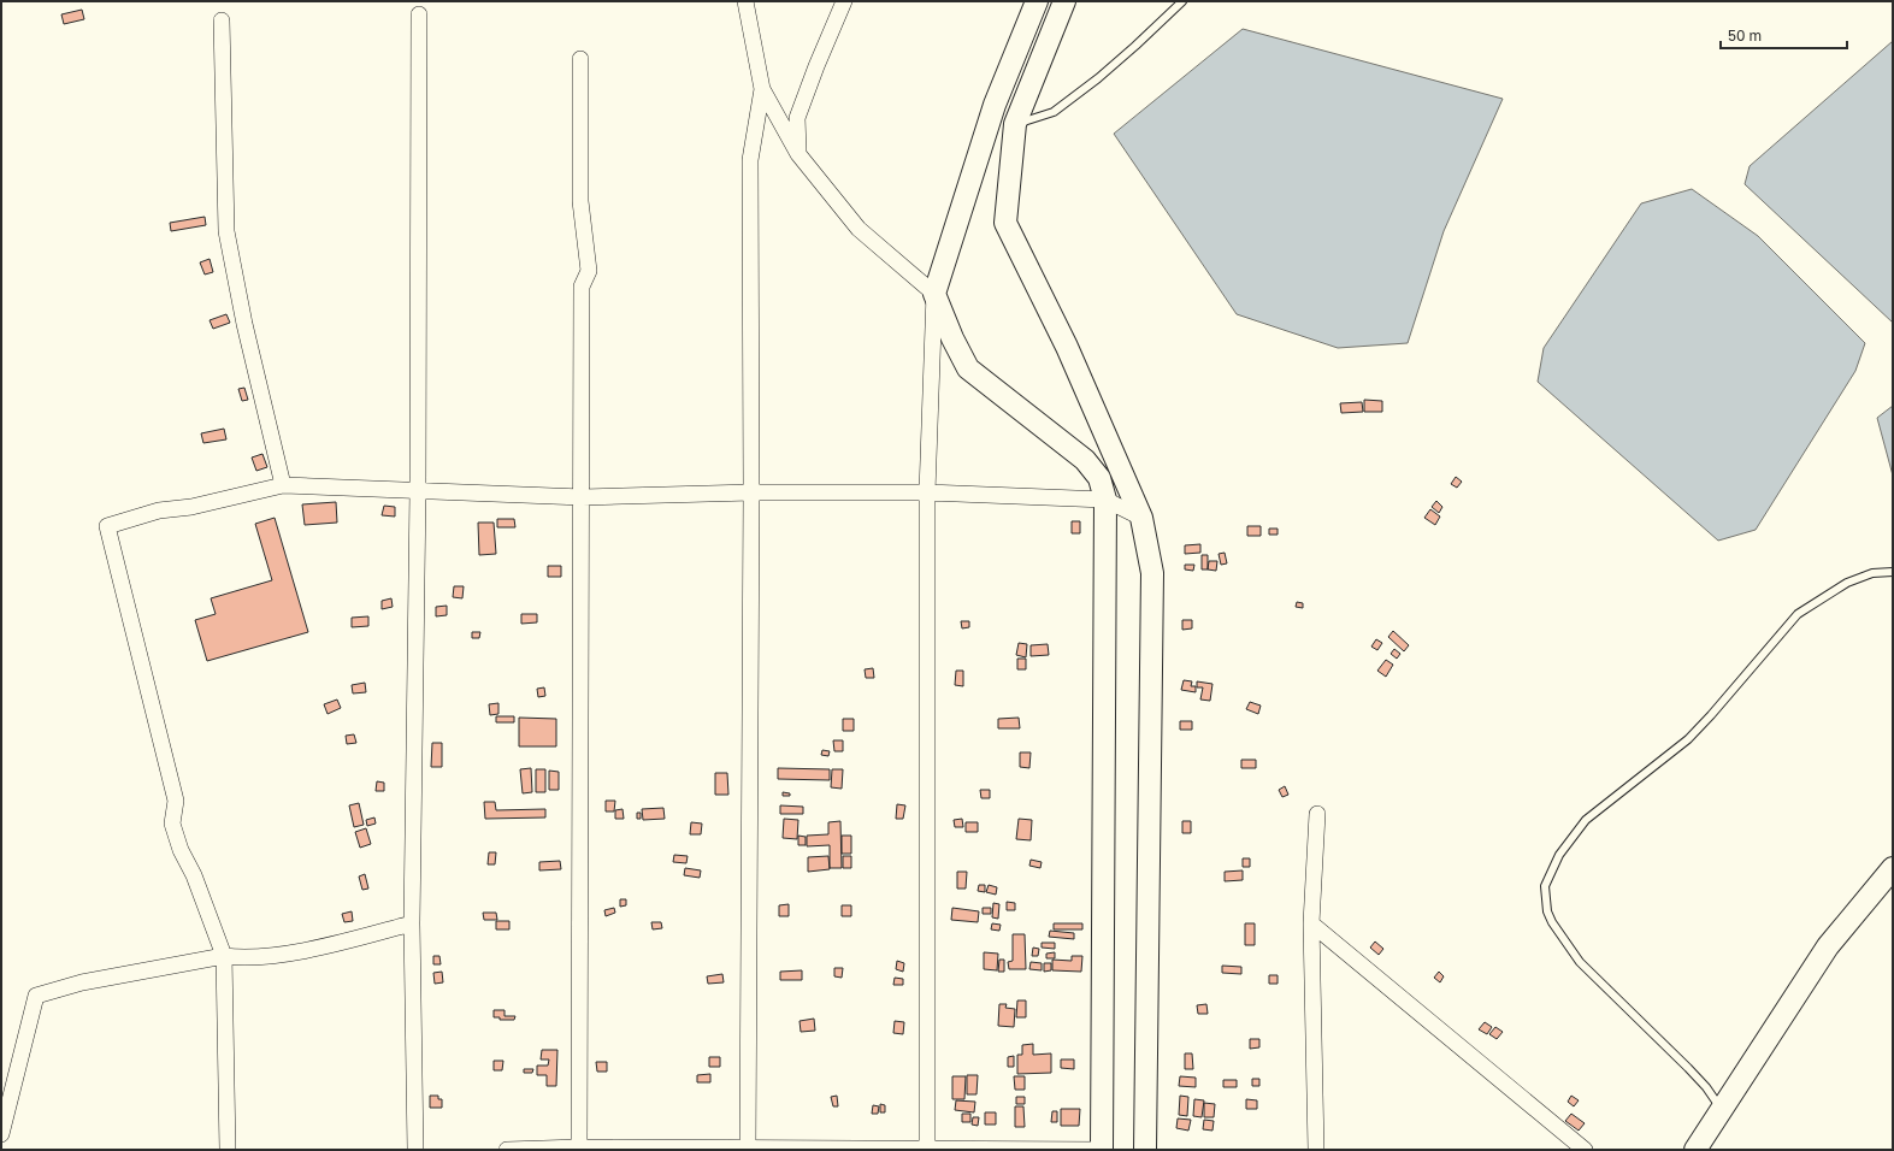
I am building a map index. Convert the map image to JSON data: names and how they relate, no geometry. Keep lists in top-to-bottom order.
{
  "scale_bar": "50 m"
}
